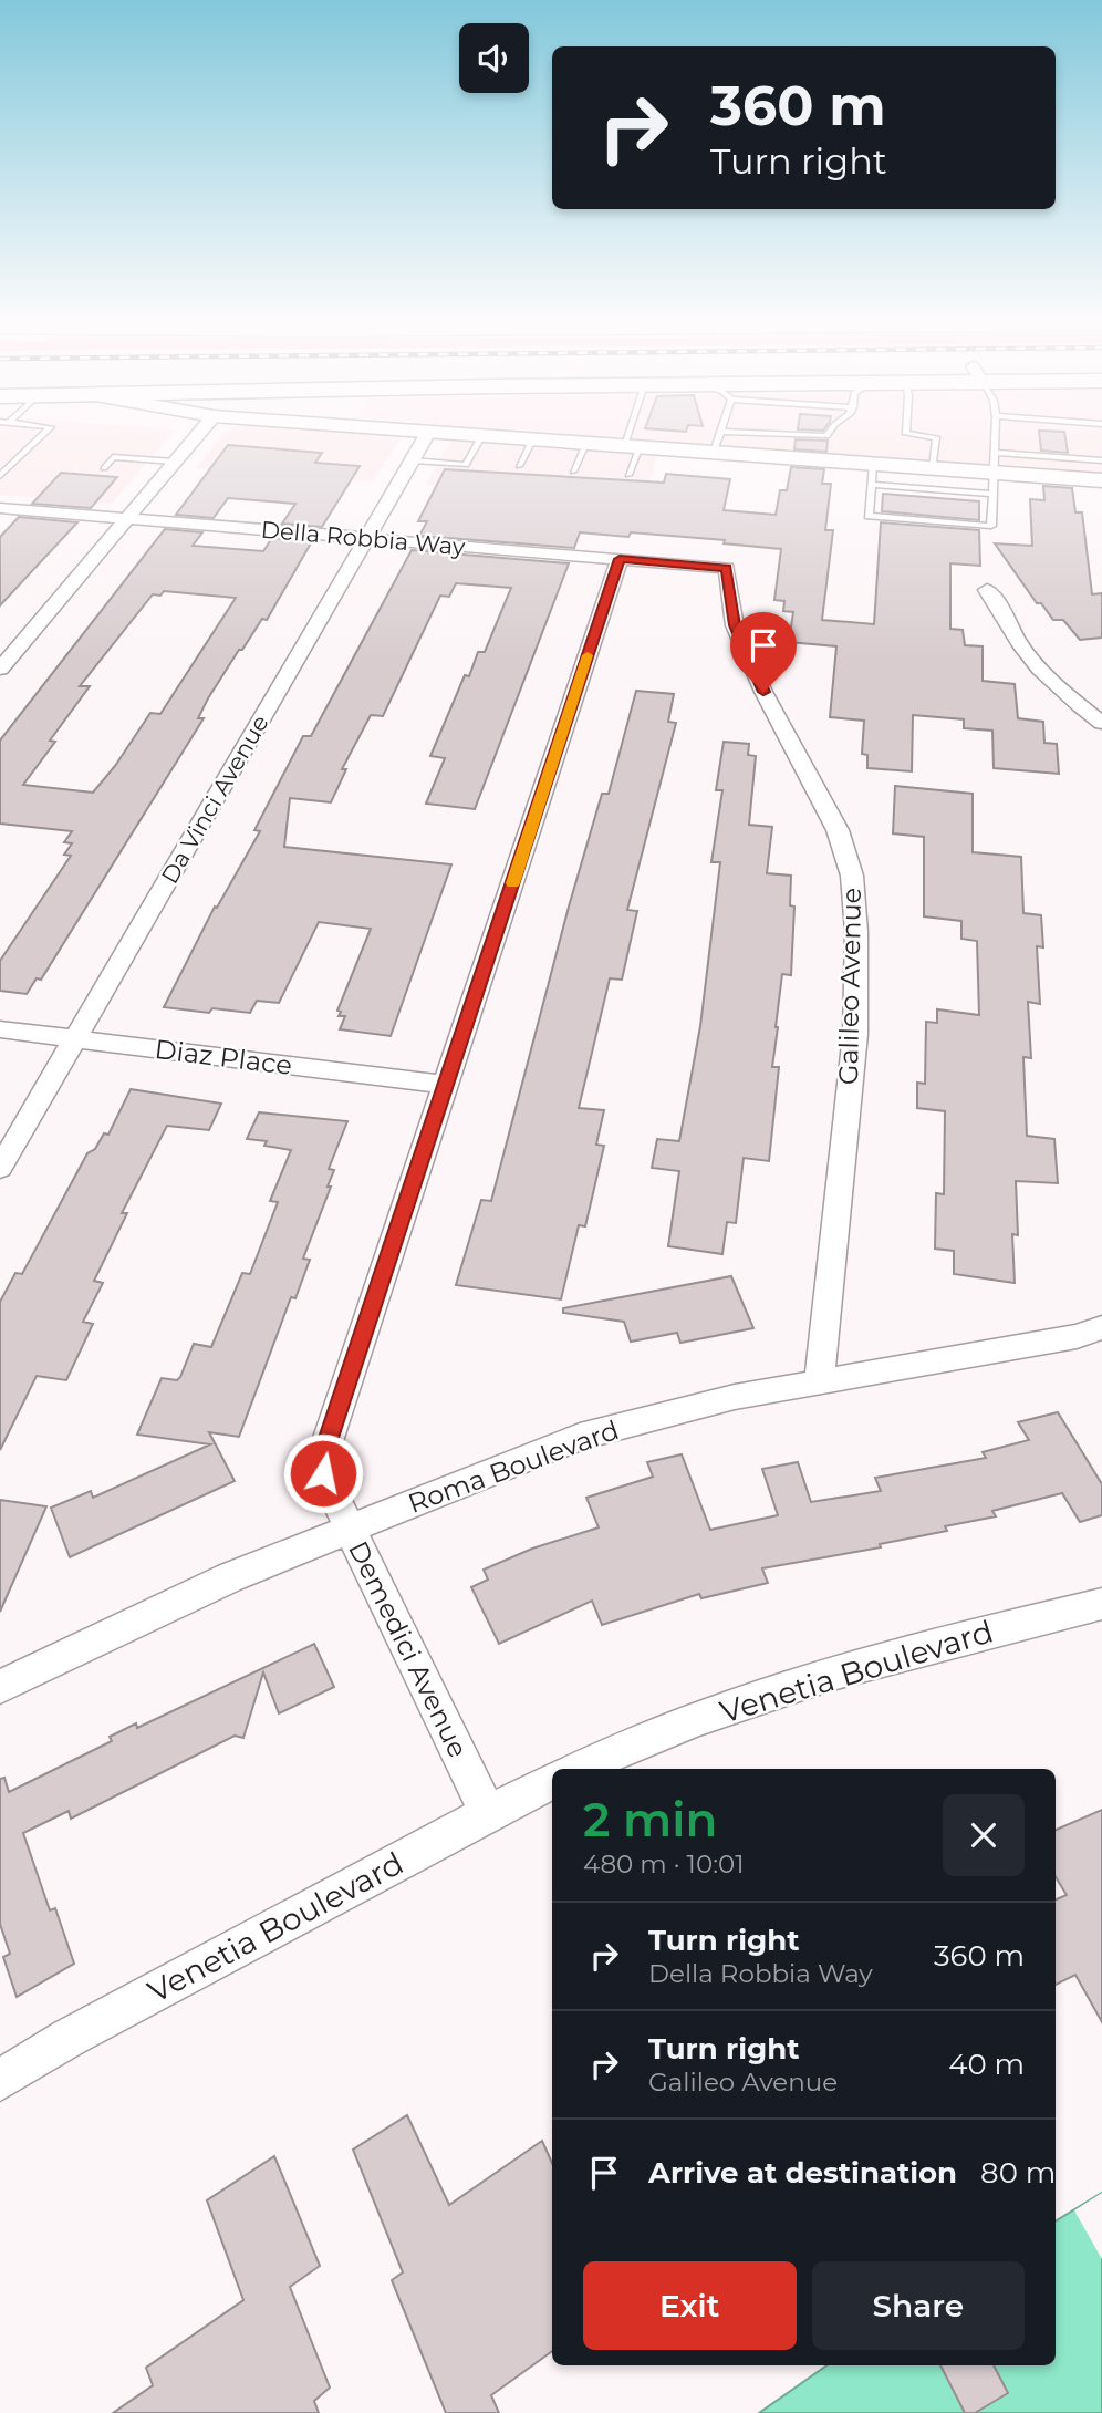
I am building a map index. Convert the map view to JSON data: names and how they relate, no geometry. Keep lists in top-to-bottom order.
{
  "streets": {
    "street": [
      "Della Robbia Way",
      "Da Vinci Avenue",
      "Galileo Avenue",
      "Diaz Place",
      "Roma Boulevard",
      "Demedici Avenue",
      "Venetia Boulevard"
    ]
  },
  "crossings": [
    ["Della Robbia Way", "Da Vinci Avenue"],
    ["Della Robbia Way", "Galileo Avenue"],
    ["Della Robbia Way", "Demedici Avenue"],
    ["Da Vinci Avenue", "Diaz Place"],
    ["Galileo Avenue", "Roma Boulevard"],
    ["Diaz Place", "Demedici Avenue"],
    ["Roma Boulevard", "Demedici Avenue"],
    ["Demedici Avenue", "Venetia Boulevard"]
  ],
  "page": {
    "turn": ["360 m", "Turn right"],
    "heading": ["2 min", "480 m · 10:01"],
    "list": [
      {
        "name": "Turn right",
        "note": "Della Robbia Way",
        "value": "360 m"
      },
      {
        "name": "Turn right",
        "note": "Galileo Avenue",
        "value": "40 m"
      },
      {
        "name": "Arrive at destination",
        "value": "80 m"
      }
    ],
    "buttons": ["Exit", "Share"]
  }
}
